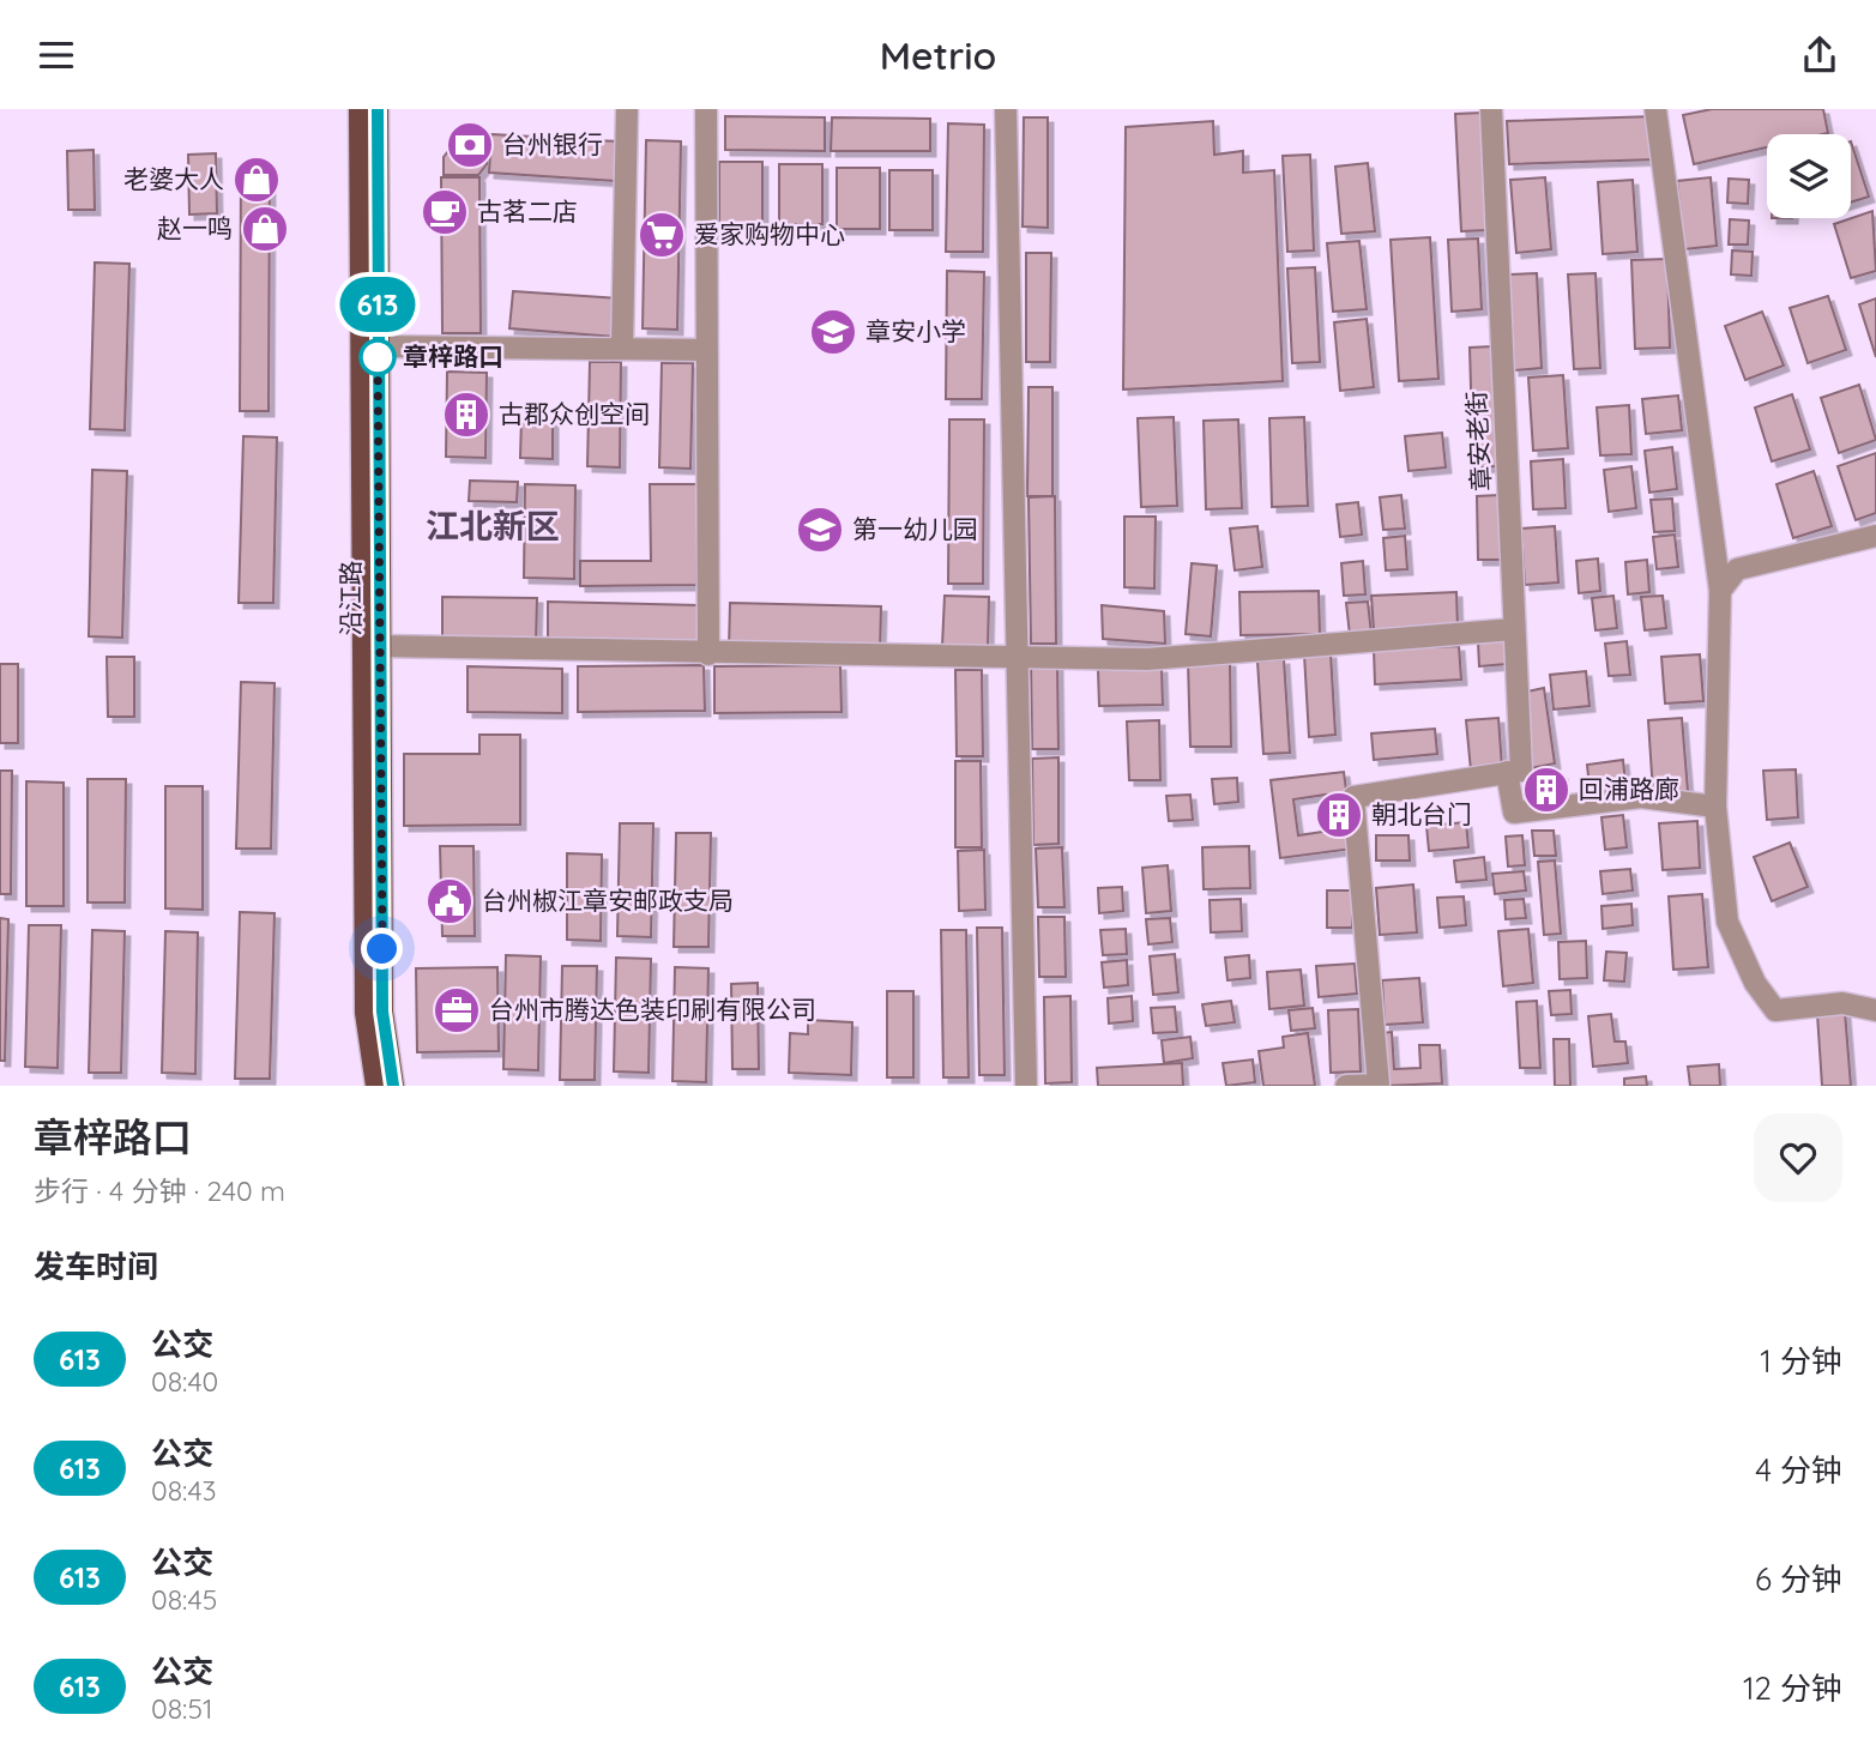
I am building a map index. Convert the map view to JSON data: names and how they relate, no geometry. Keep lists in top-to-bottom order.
{
  "streets": {
    "main road": ["沿江路"],
    "street": ["章安老街"]
  },
  "districts": ["江北新区"],
  "places": {
    "bank": ["台州银行"],
    "shop": ["老婆大人", "赵一鸣"],
    "cafe": ["古茗二店"],
    "supermarket": ["爱家购物中心"],
    "school or university": ["章安小学", "第一幼儿园"],
    "other": ["章梓路口"],
    "building": ["古郡众创空间", "回浦路廊", "朝北台门"],
    "public building": ["台州椒江章安邮政支局"],
    "office": ["台州市腾达色装印刷有限公司"]
  },
  "lines": ["bus line 613"],
  "page": {
    "header": "Metrio",
    "on_map": "613",
    "heading": [
      ["章梓路口", "步行 · 4 分钟 · 240 m"],
      "发车时间"
    ],
    "list": [
      {
        "mark": "613",
        "name": "公交",
        "note": "08:40",
        "value": "1 分钟"
      },
      {
        "mark": "613",
        "name": "公交",
        "note": "08:43",
        "value": "4 分钟"
      },
      {
        "mark": "613",
        "name": "公交",
        "note": "08:45",
        "value": "6 分钟"
      },
      {
        "mark": "613",
        "name": "公交",
        "note": "08:51",
        "value": "12 分钟"
      }
    ]
  }
}
